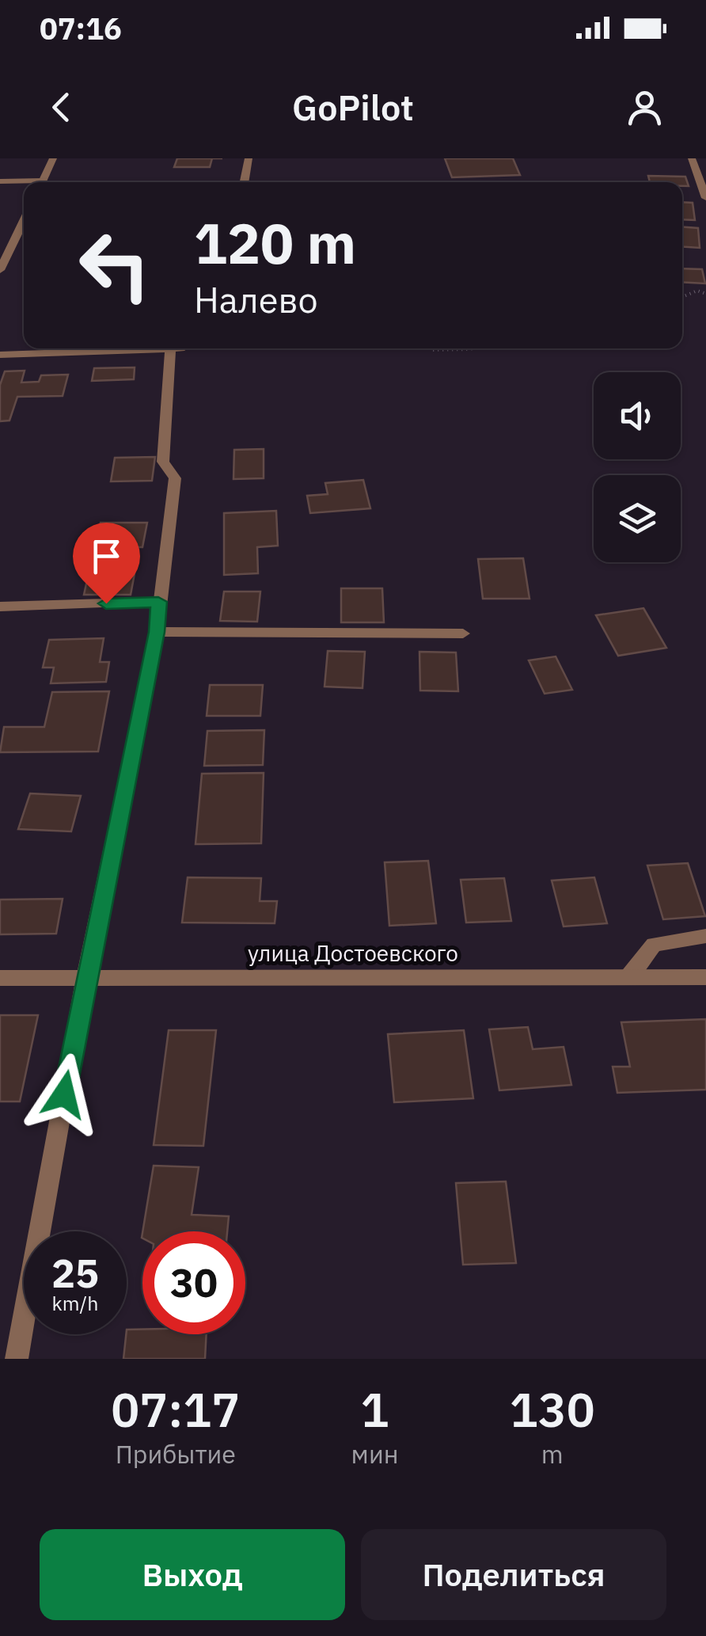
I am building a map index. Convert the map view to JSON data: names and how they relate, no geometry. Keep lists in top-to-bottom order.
{
  "streets": {
    "street": ["улица Достоевского"]
  },
  "page": {
    "status": "07:16",
    "header": "GoPilot",
    "turn": ["120 m", "Налево"],
    "speed": "25 km/h",
    "limit": "30",
    "eta": [
      "07:17",
      "Прибытие",
      "1",
      "мин",
      "130",
      "m"
    ],
    "buttons": ["Выход", "Поделиться"]
  }
}
